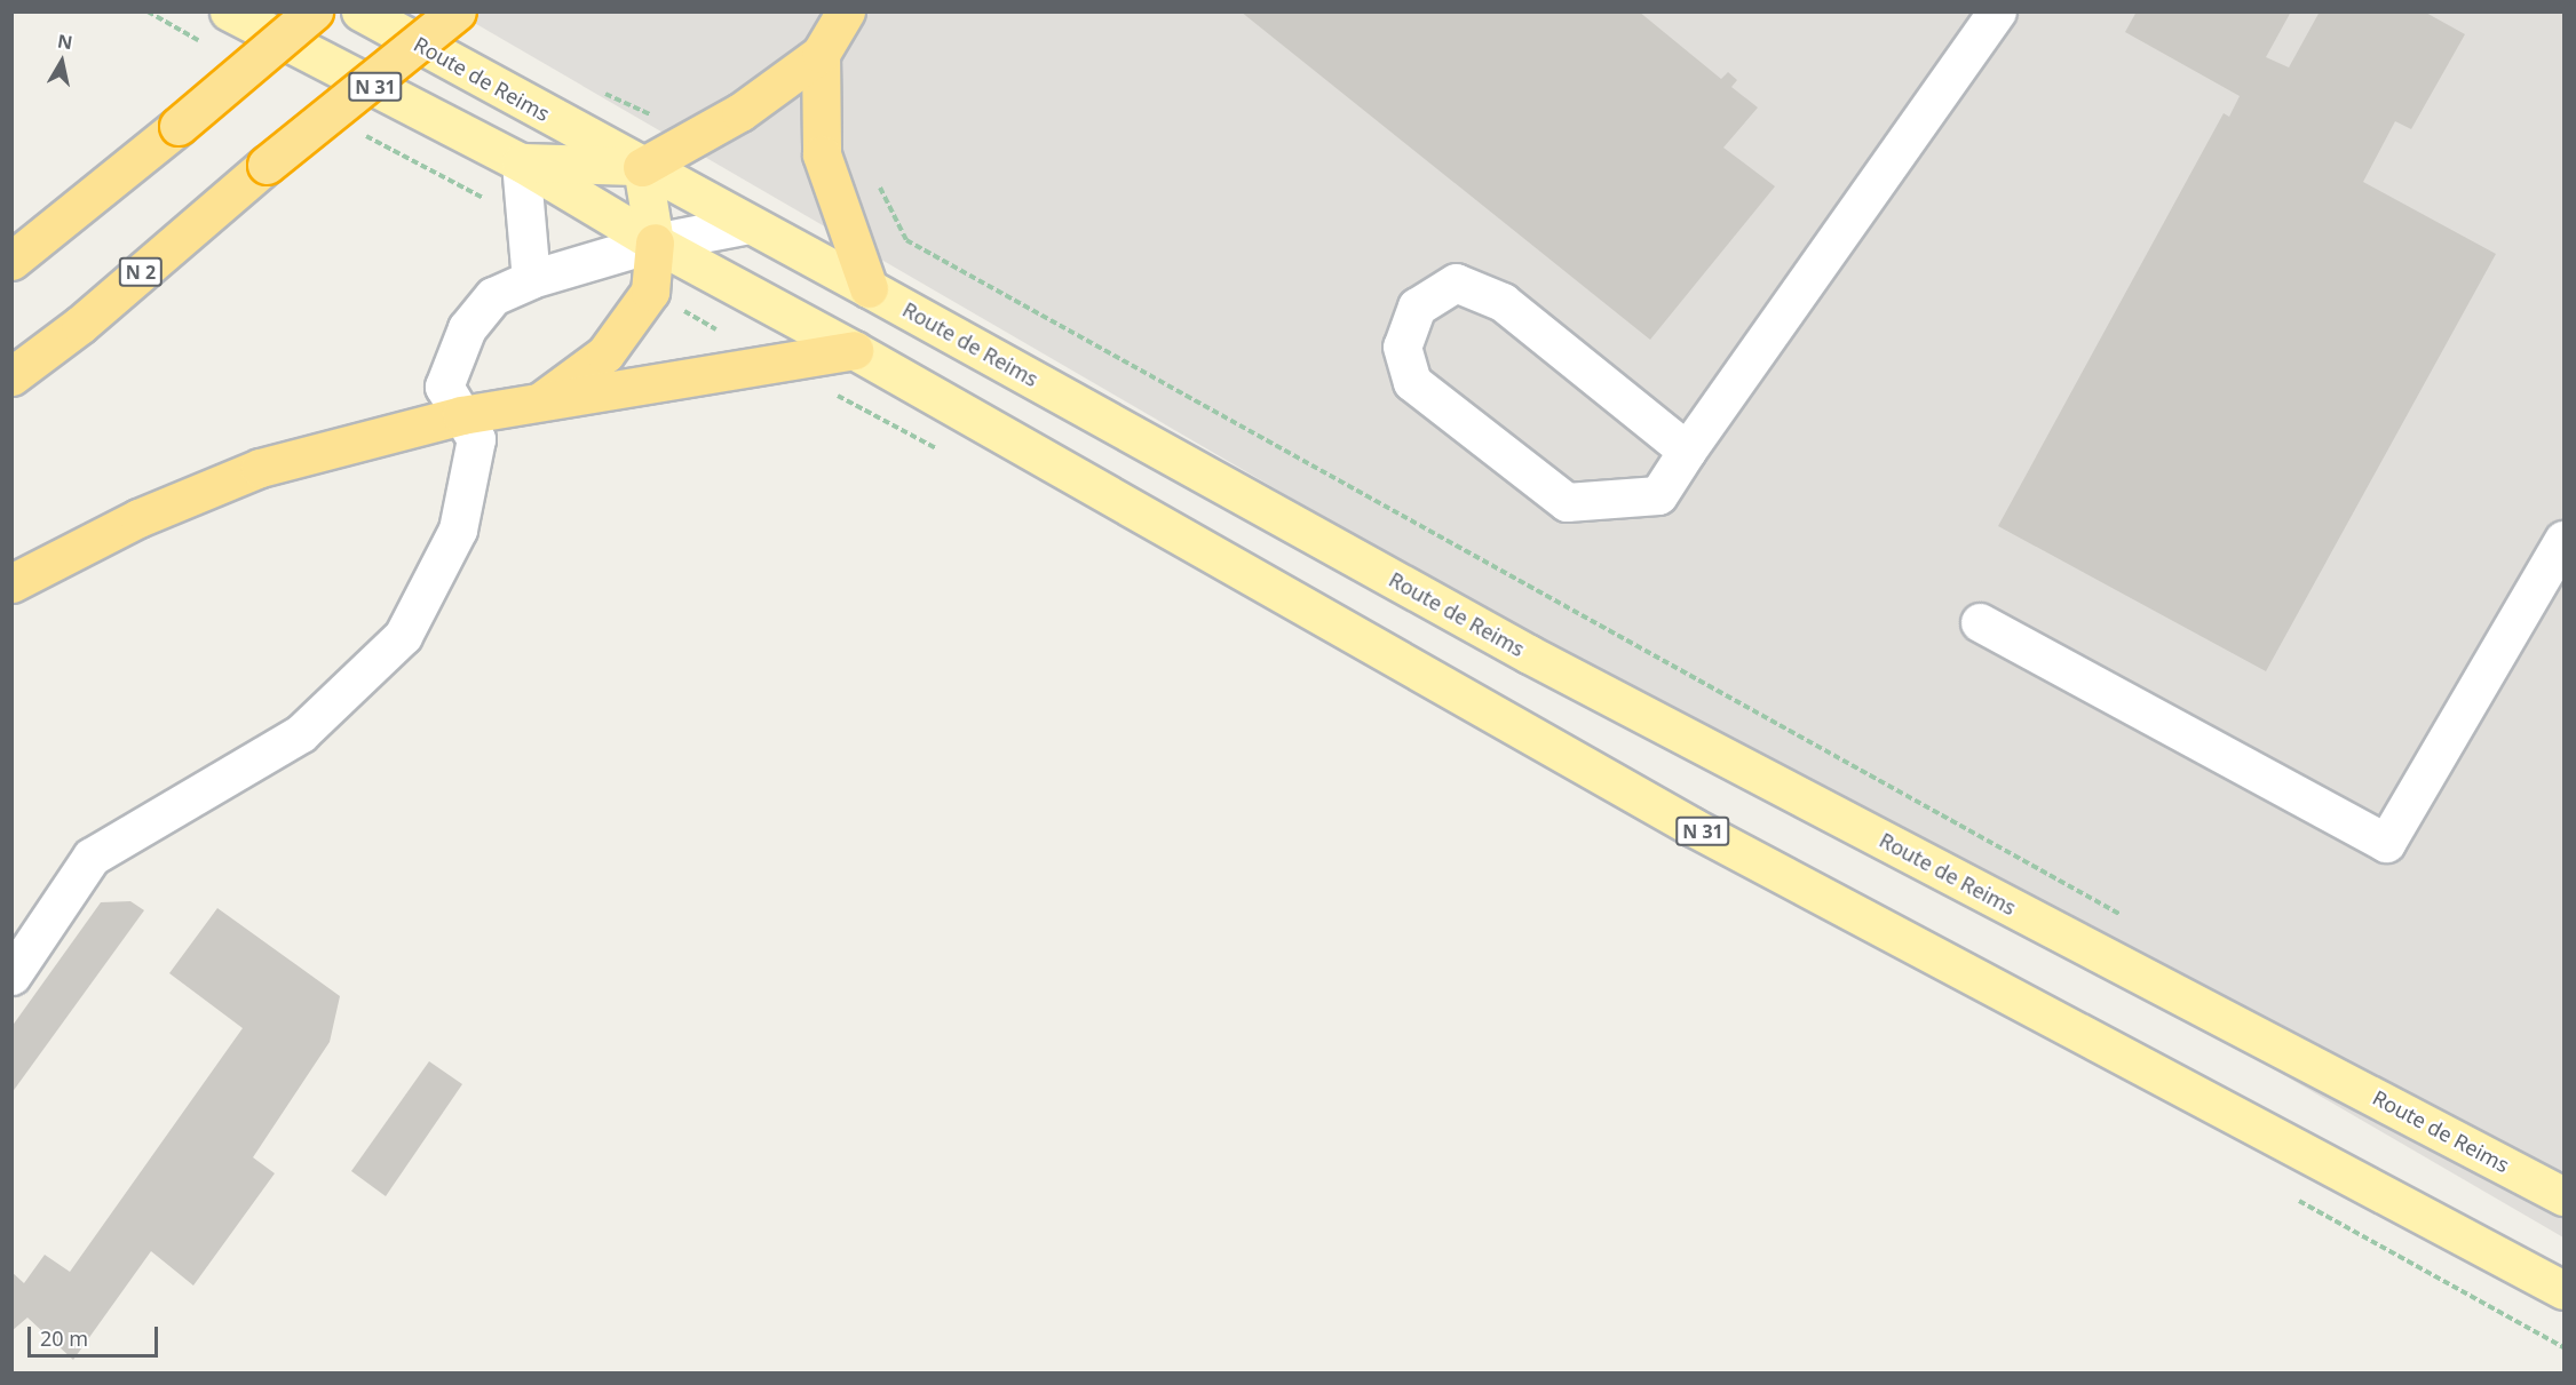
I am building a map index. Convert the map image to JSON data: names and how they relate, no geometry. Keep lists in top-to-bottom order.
{
  "streets": {
    "highway": ["N 2"],
    "main road": ["Route de Reims", "N 31"]
  },
  "scale_bar": "20 m",
  "north": "top"
}
